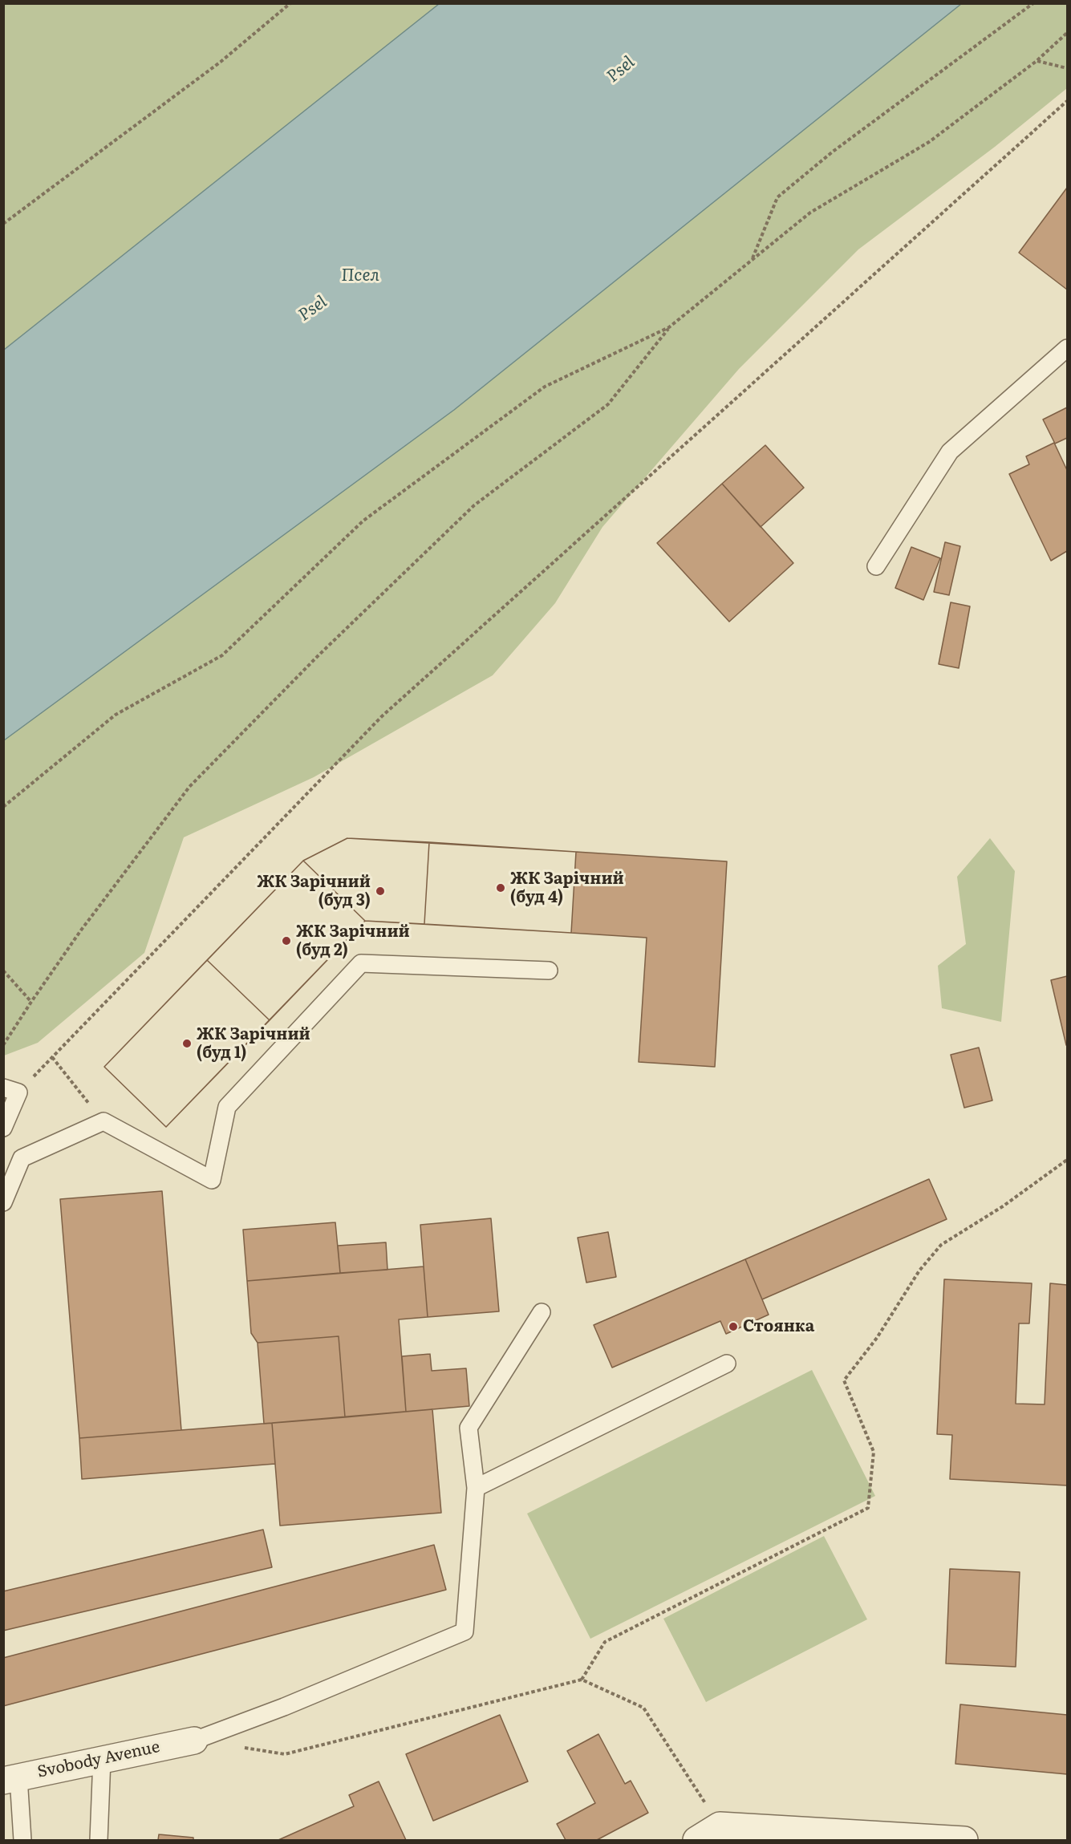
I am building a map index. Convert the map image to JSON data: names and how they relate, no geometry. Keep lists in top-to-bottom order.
{
  "streets": {
    "street": ["Svobody Avenue"]
  },
  "water": ["Psel", "Псел"],
  "places": [
    "ЖК Зарічний (буд 4)",
    "ЖК Зарічний (буд 3)",
    "ЖК Зарічний (буд 2)",
    "ЖК Зарічний (буд 1)",
    "Стоянка"
  ]
}
